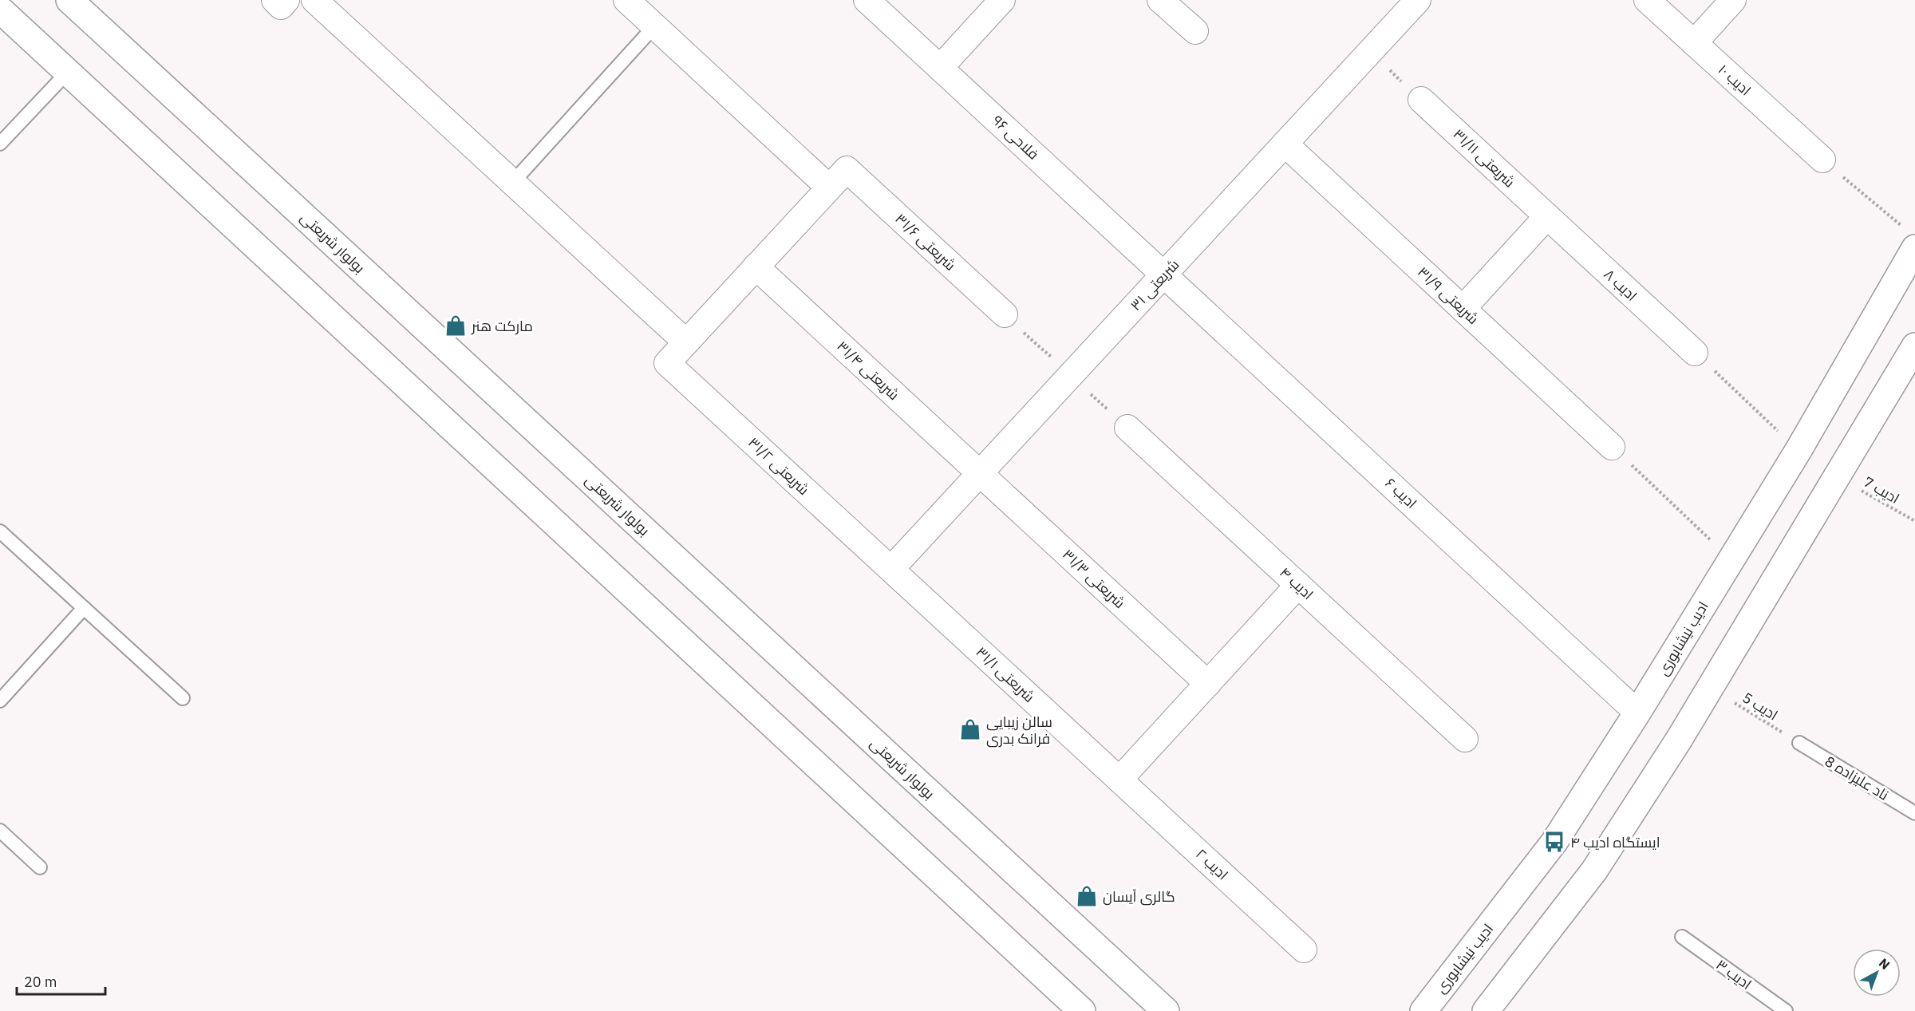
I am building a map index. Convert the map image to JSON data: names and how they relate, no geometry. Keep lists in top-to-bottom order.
{
  "streets": {
    "main road": ["بولوار شریعتی", "ادیب نیشابوری"],
    "street": [
      "ادیب ۱۰",
      "فلاحی ۹۶",
      "شریعتی ۳۱/۱۱",
      "شریعتی ۳۱/۶",
      "شریعتی ۳۱",
      "ادیب ۸",
      "شریعتی ۳۱/۹",
      "شریعتی ۳۱/۴",
      "شریعتی ۳۱/۲",
      "ادیب ۶",
      "شریعتی ۳۱/۳",
      "ادیب ۴",
      "شریعتی ۳۱/۱",
      "ادیب ۲"
    ],
    "lane": ["ناد علیزاده 8", "ادیب ۳"],
    "path": ["ادیب 7", "ادیب 5"]
  },
  "crossings": [
    ["فلاحی ۹۶", "شریعتی ۳۱"],
    ["فلاحی ۹۶", "ادیب ۶"],
    ["شریعتی ۳۱/۱۱", "ادیب ۸"],
    ["شریعتی ۳۱", "شریعتی ۳۱/۹"],
    ["شریعتی ۳۱", "شریعتی ۳۱/۴"],
    ["شریعتی ۳۱", "شریعتی ۳۱/۲"],
    ["شریعتی ۳۱", "ادیب ۶"],
    ["شریعتی ۳۱", "شریعتی ۳۱/۳"],
    ["شریعتی ۳۱", "شریعتی ۳۱/۱"],
    ["شریعتی ۳۱/۴", "شریعتی ۳۱/۳"],
    ["شریعتی ۳۱/۲", "شریعتی ۳۱/۱"],
    ["ادیب ۶", "ادیب نیشابوری"],
    ["شریعتی ۳۱/۱", "ادیب ۲"],
    ["ادیب 5", "ناد علیزاده 8"]
  ],
  "places": {
    "shop": ["مارکت هنر", "سالن زیبایی فرانک بدری", "گالری آيسان"],
    "bus stop": ["ایستگاه ادیب ۴"]
  },
  "scale_bar": "20 m",
  "north": "top right"
}
